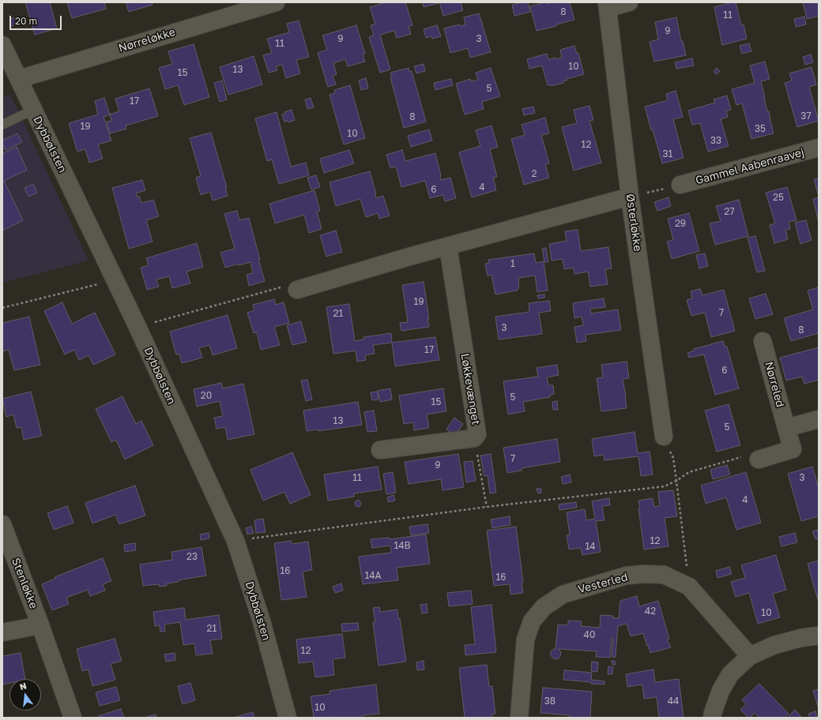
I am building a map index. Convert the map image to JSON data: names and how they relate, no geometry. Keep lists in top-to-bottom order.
{
  "streets": {
    "street": [
      "Nørreløkke",
      "Dybbølsten",
      "Gammel Aabenraavej",
      "Østerløkke",
      "Nørreled",
      "Løkkevænget",
      "Stenløkke",
      "Vesterled"
    ]
  },
  "crossings": [
    ["Nørreløkke", "Dybbølsten"]
  ],
  "house_numbers": [
    "8",
    "11",
    "9",
    "9",
    "3",
    "11",
    "10",
    "13",
    "15",
    "5",
    "17",
    "37",
    "8",
    "19",
    "35",
    "10",
    "33",
    "12",
    "31",
    "2",
    "4",
    "6",
    "25",
    "27",
    "29",
    "1",
    "19",
    "7",
    "21",
    "3",
    "8",
    "17",
    "6",
    "20",
    "5",
    "15",
    "13",
    "5",
    "7",
    "9",
    "11",
    "3",
    "4",
    "12",
    "14B",
    "14",
    "23",
    "16",
    "14A",
    "16",
    "42",
    "10",
    "21",
    "40",
    "12",
    "38",
    "44",
    "10"
  ],
  "scale_bar": "20 m",
  "north": "top"
}
